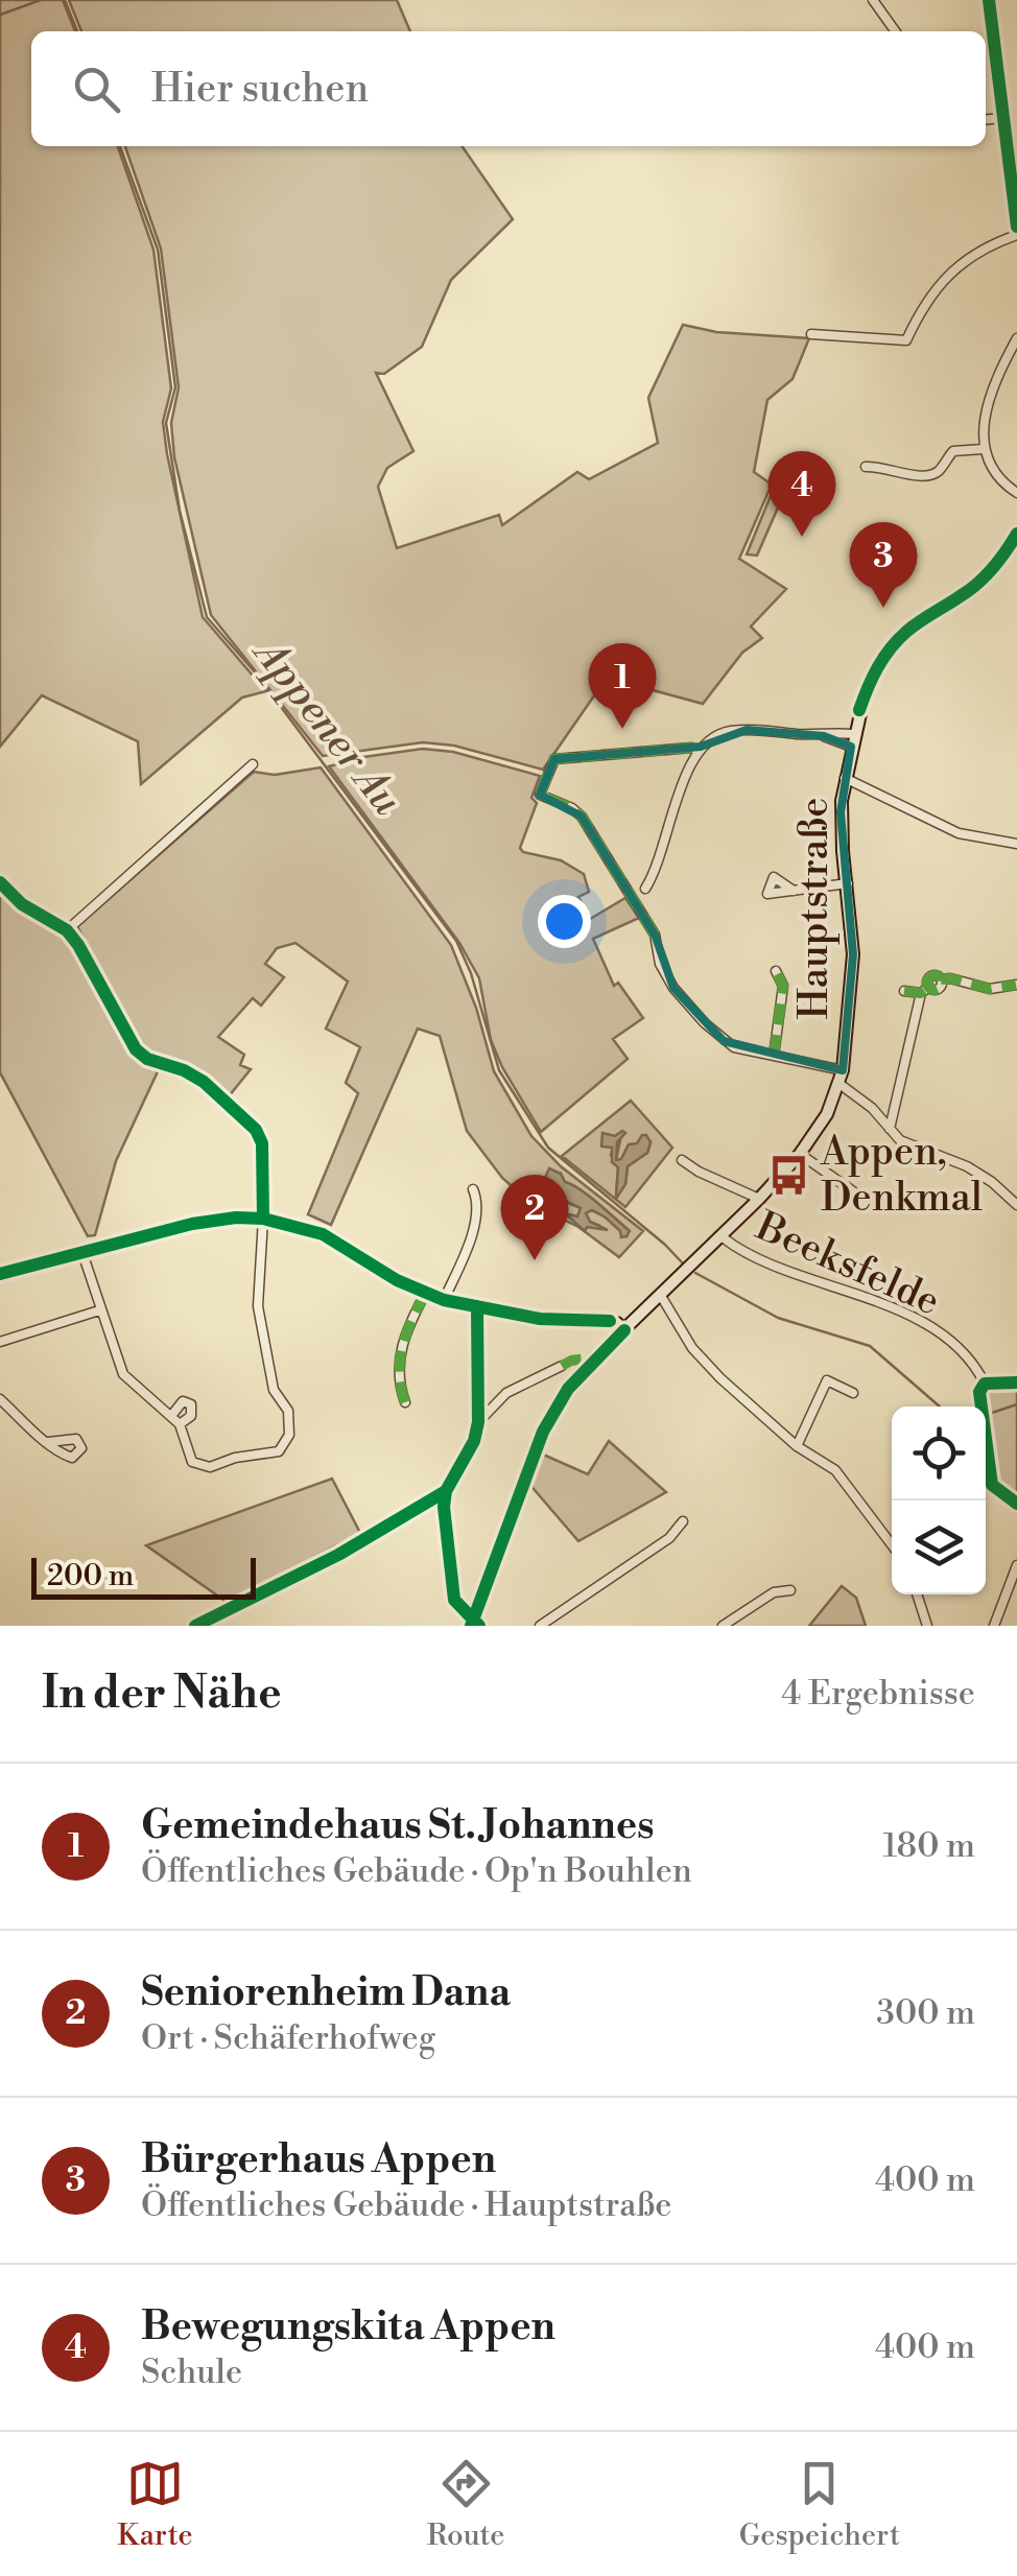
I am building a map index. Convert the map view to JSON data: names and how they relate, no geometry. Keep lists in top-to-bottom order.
{
  "streets": {
    "main road": ["Hauptstraße"],
    "street": ["Beeksfelde"]
  },
  "crossings": [
    ["Hauptstraße", "Beeksfelde"]
  ],
  "water": ["Appener Au"],
  "places": {
    "bus stop": ["Appen, Denkmal"]
  },
  "scale_bar": "200 m",
  "page": {
    "search": "Hier suchen",
    "pins": [
      "4",
      "3",
      "1",
      "2"
    ],
    "scale": "200 m",
    "heading": ["In der Nähe", "4 Ergebnisse"],
    "list": [
      {
        "mark": "1",
        "name": "Gemeindehaus St. Johannes",
        "note": "Öffentliches Gebäude · Op'n Bouhlen",
        "value": "180 m"
      },
      {
        "mark": "2",
        "name": "Seniorenheim Dana",
        "note": "Ort · Schäferhofweg",
        "value": "300 m"
      },
      {
        "mark": "3",
        "name": "Bürgerhaus Appen",
        "note": "Öffentliches Gebäude · Hauptstraße",
        "value": "400 m"
      },
      {
        "mark": "4",
        "name": "Bewegungskita Appen",
        "note": "Schule",
        "value": "400 m"
      }
    ],
    "nav": ["Karte", "Route", "Gespeichert"]
  }
}
